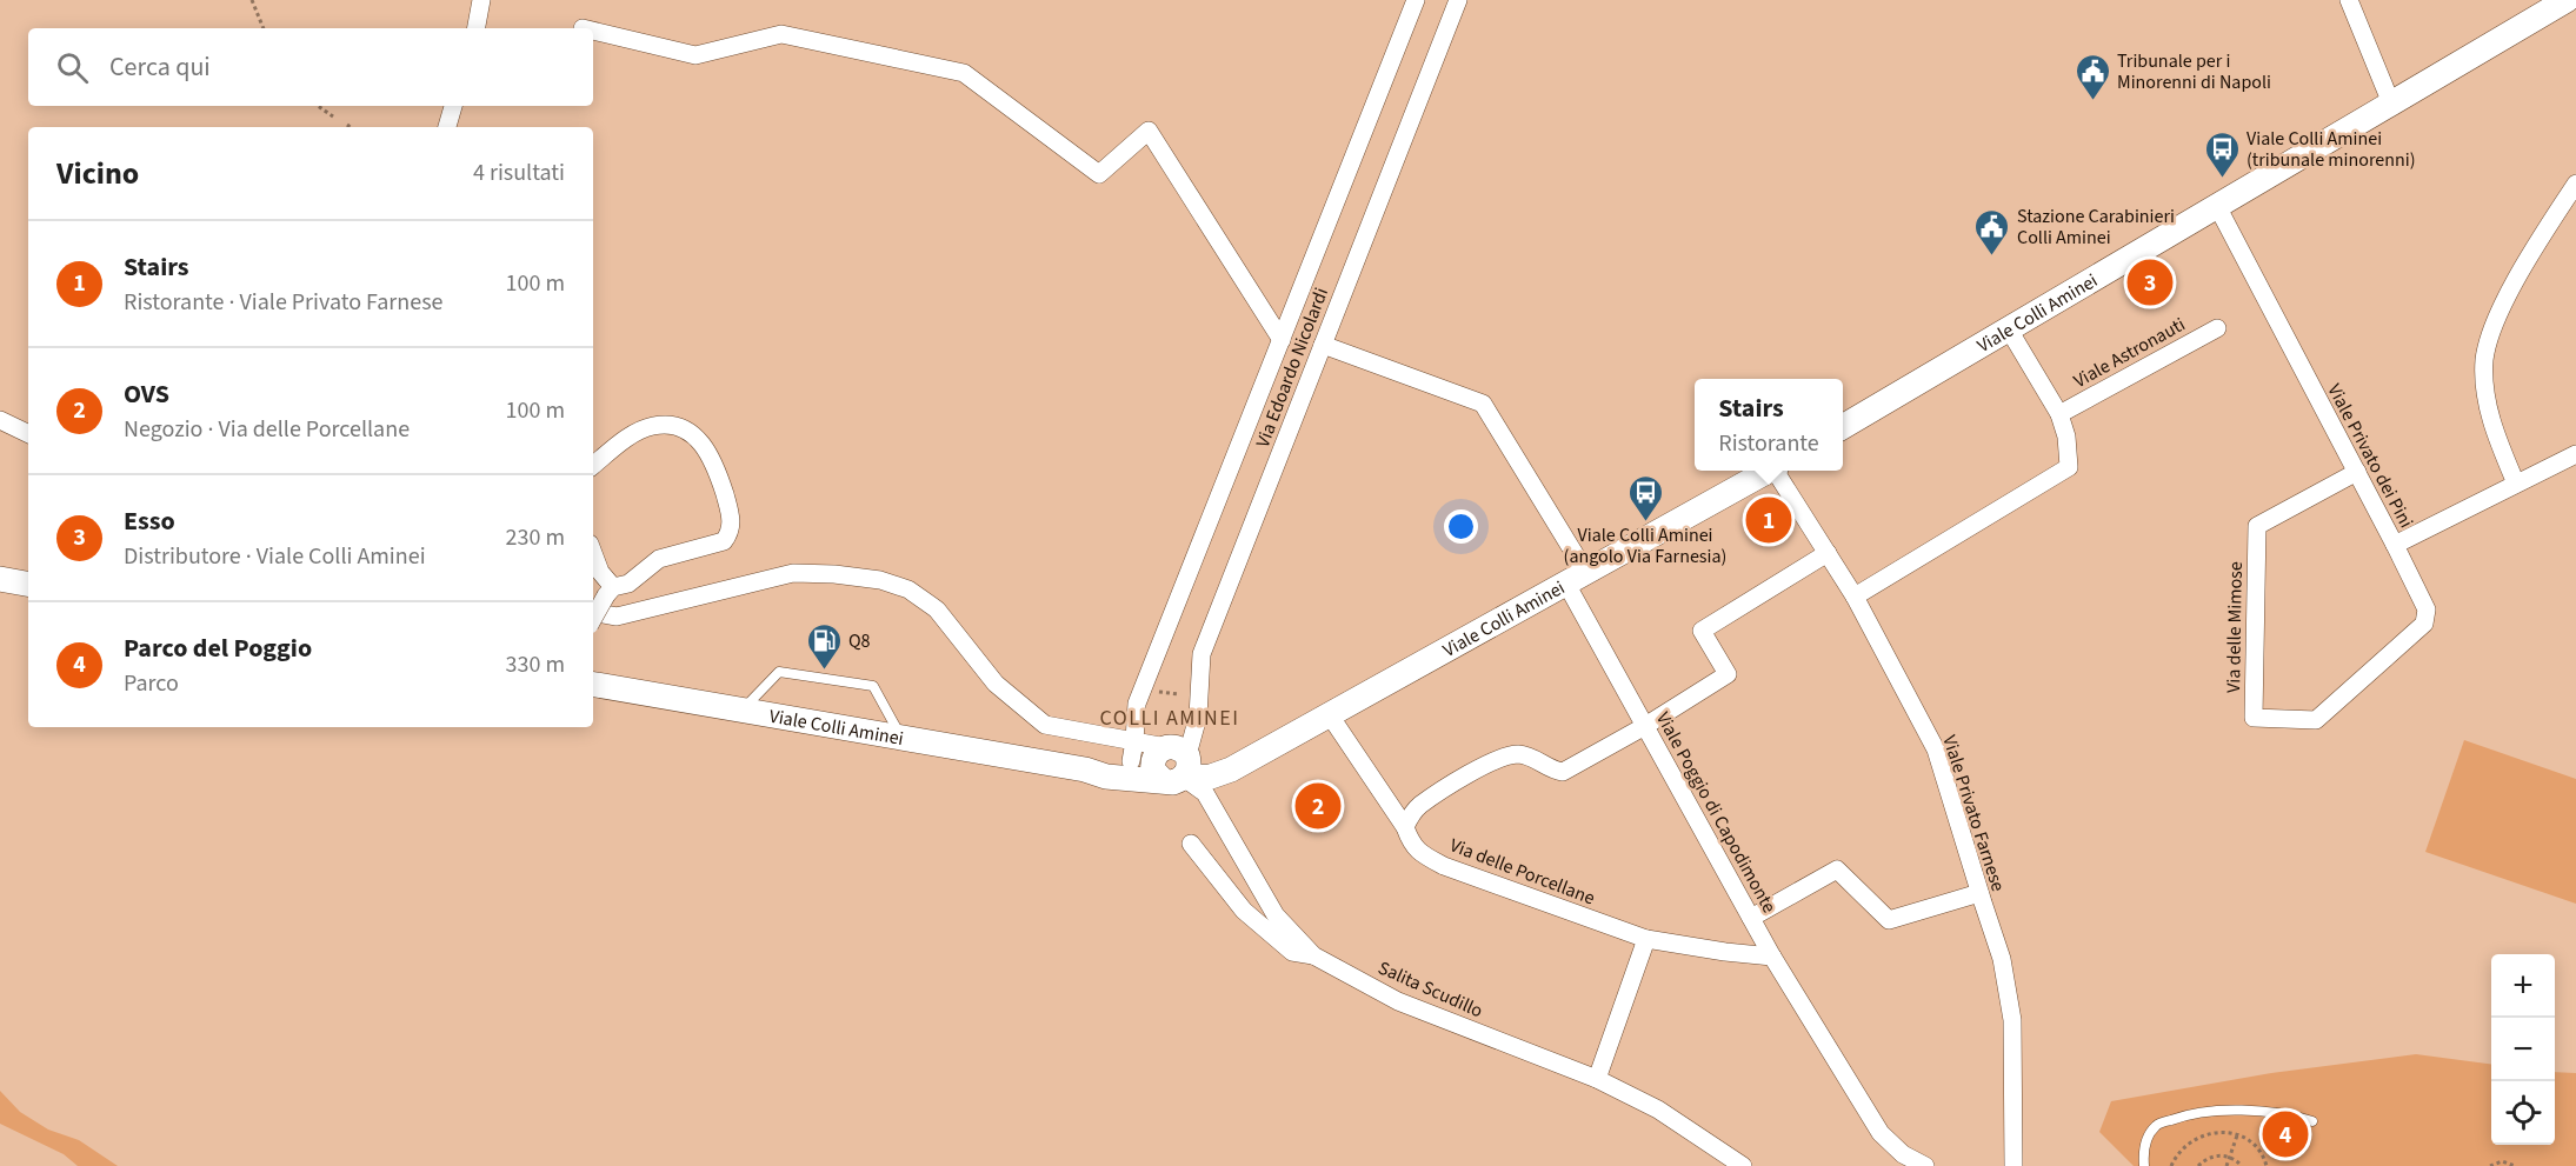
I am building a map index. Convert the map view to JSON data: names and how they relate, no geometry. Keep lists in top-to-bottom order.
{
  "streets": {
    "main road": ["Viale Colli Aminei"],
    "street": [
      "Viale Astronauti",
      "Via Edoardo Nicolardi",
      "Viale Privato dei Pini",
      "Via delle Mimose",
      "Viale Poggio di Capodimonte",
      "Viale Privato Farnese",
      "Via delle Porcellane",
      "Salita Scudillo"
    ]
  },
  "crossings": [
    ["Viale Colli Aminei", "Via Edoardo Nicolardi"],
    ["Viale Colli Aminei", "Viale Privato dei Pini"],
    ["Viale Colli Aminei", "Viale Poggio di Capodimonte"],
    ["Viale Colli Aminei", "Via delle Porcellane"],
    ["Viale Colli Aminei", "Salita Scudillo"],
    ["Via Edoardo Nicolardi", "Viale Poggio di Capodimonte"],
    ["Via Edoardo Nicolardi", "Salita Scudillo"],
    ["Viale Privato dei Pini", "Via delle Mimose"],
    ["Viale Poggio di Capodimonte", "Via delle Porcellane"]
  ],
  "districts": ["COLLI AMINEI"],
  "places": {
    "public building": ["Tribunale per i Minorenni di Napoli", "Stazione Carabinieri Colli Aminei"],
    "bus stop": ["Viale Colli Aminei (tribunale minorenni)", "Viale Colli Aminei (angolo Via Farnesia)"],
    "fuel station": ["Q8"]
  },
  "page": {
    "search": "Cerca qui",
    "heading": ["Vicino", "4 risultati"],
    "list": [
      {
        "mark": "1",
        "name": "Stairs",
        "note": "Ristorante · Viale Privato Farnese",
        "value": "100 m"
      },
      {
        "mark": "2",
        "name": "OVS",
        "note": "Negozio · Via delle Porcellane",
        "value": "100 m"
      },
      {
        "mark": "3",
        "name": "Esso",
        "note": "Distributore · Viale Colli Aminei",
        "value": "230 m"
      },
      {
        "mark": "4",
        "name": "Parco del Poggio",
        "note": "Parco",
        "value": "330 m"
      }
    ],
    "pins": [
      "3",
      "1",
      "2",
      "4"
    ],
    "popup": ["Stairs", "Ristorante"],
    "map_buttons": ["+", "−"]
  }
}
